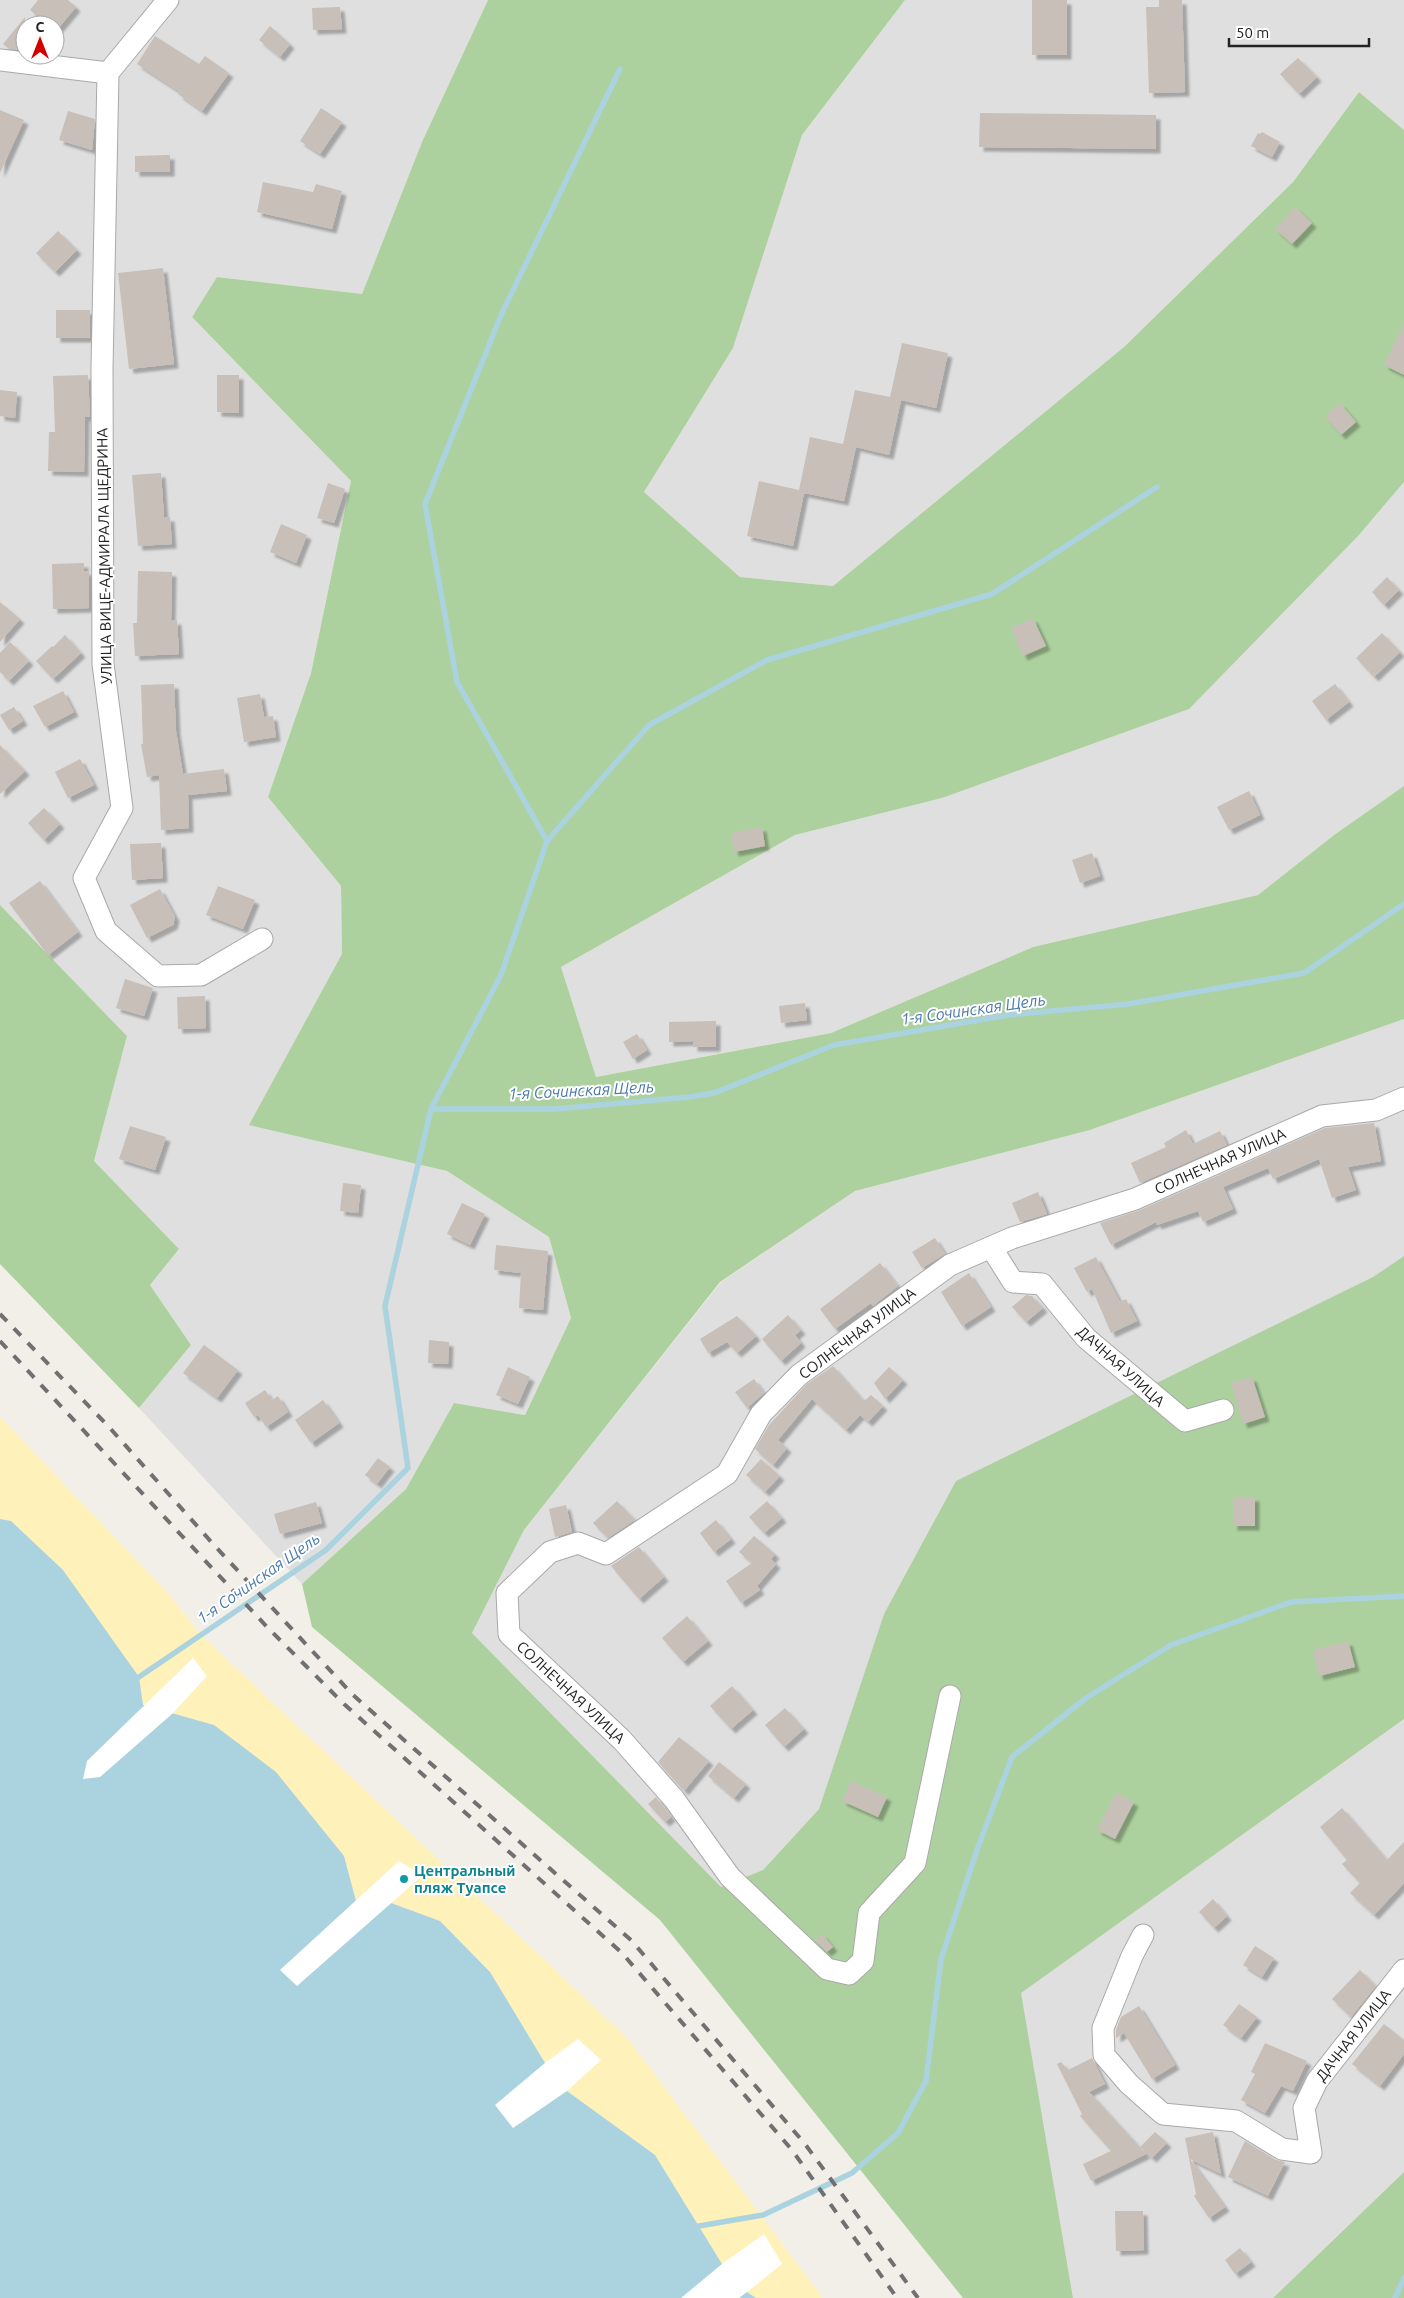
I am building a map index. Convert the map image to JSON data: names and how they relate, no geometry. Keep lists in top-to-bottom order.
{
  "streets": {
    "street": ["УЛИЦА ВИЦЕ-АДМИРАЛА ЩЕДРИНА", "СОЛНЕЧНАЯ УЛИЦА", "ДАЧНАЯ УЛИЦА"]
  },
  "crossings": [
    ["СОЛНЕЧНАЯ УЛИЦА", "ДАЧНАЯ УЛИЦА"]
  ],
  "water": ["1-я Сочинская Щель"],
  "places": ["Центральный пляж Туапсе"],
  "scale_bar": "50 m",
  "north": "top"
}
